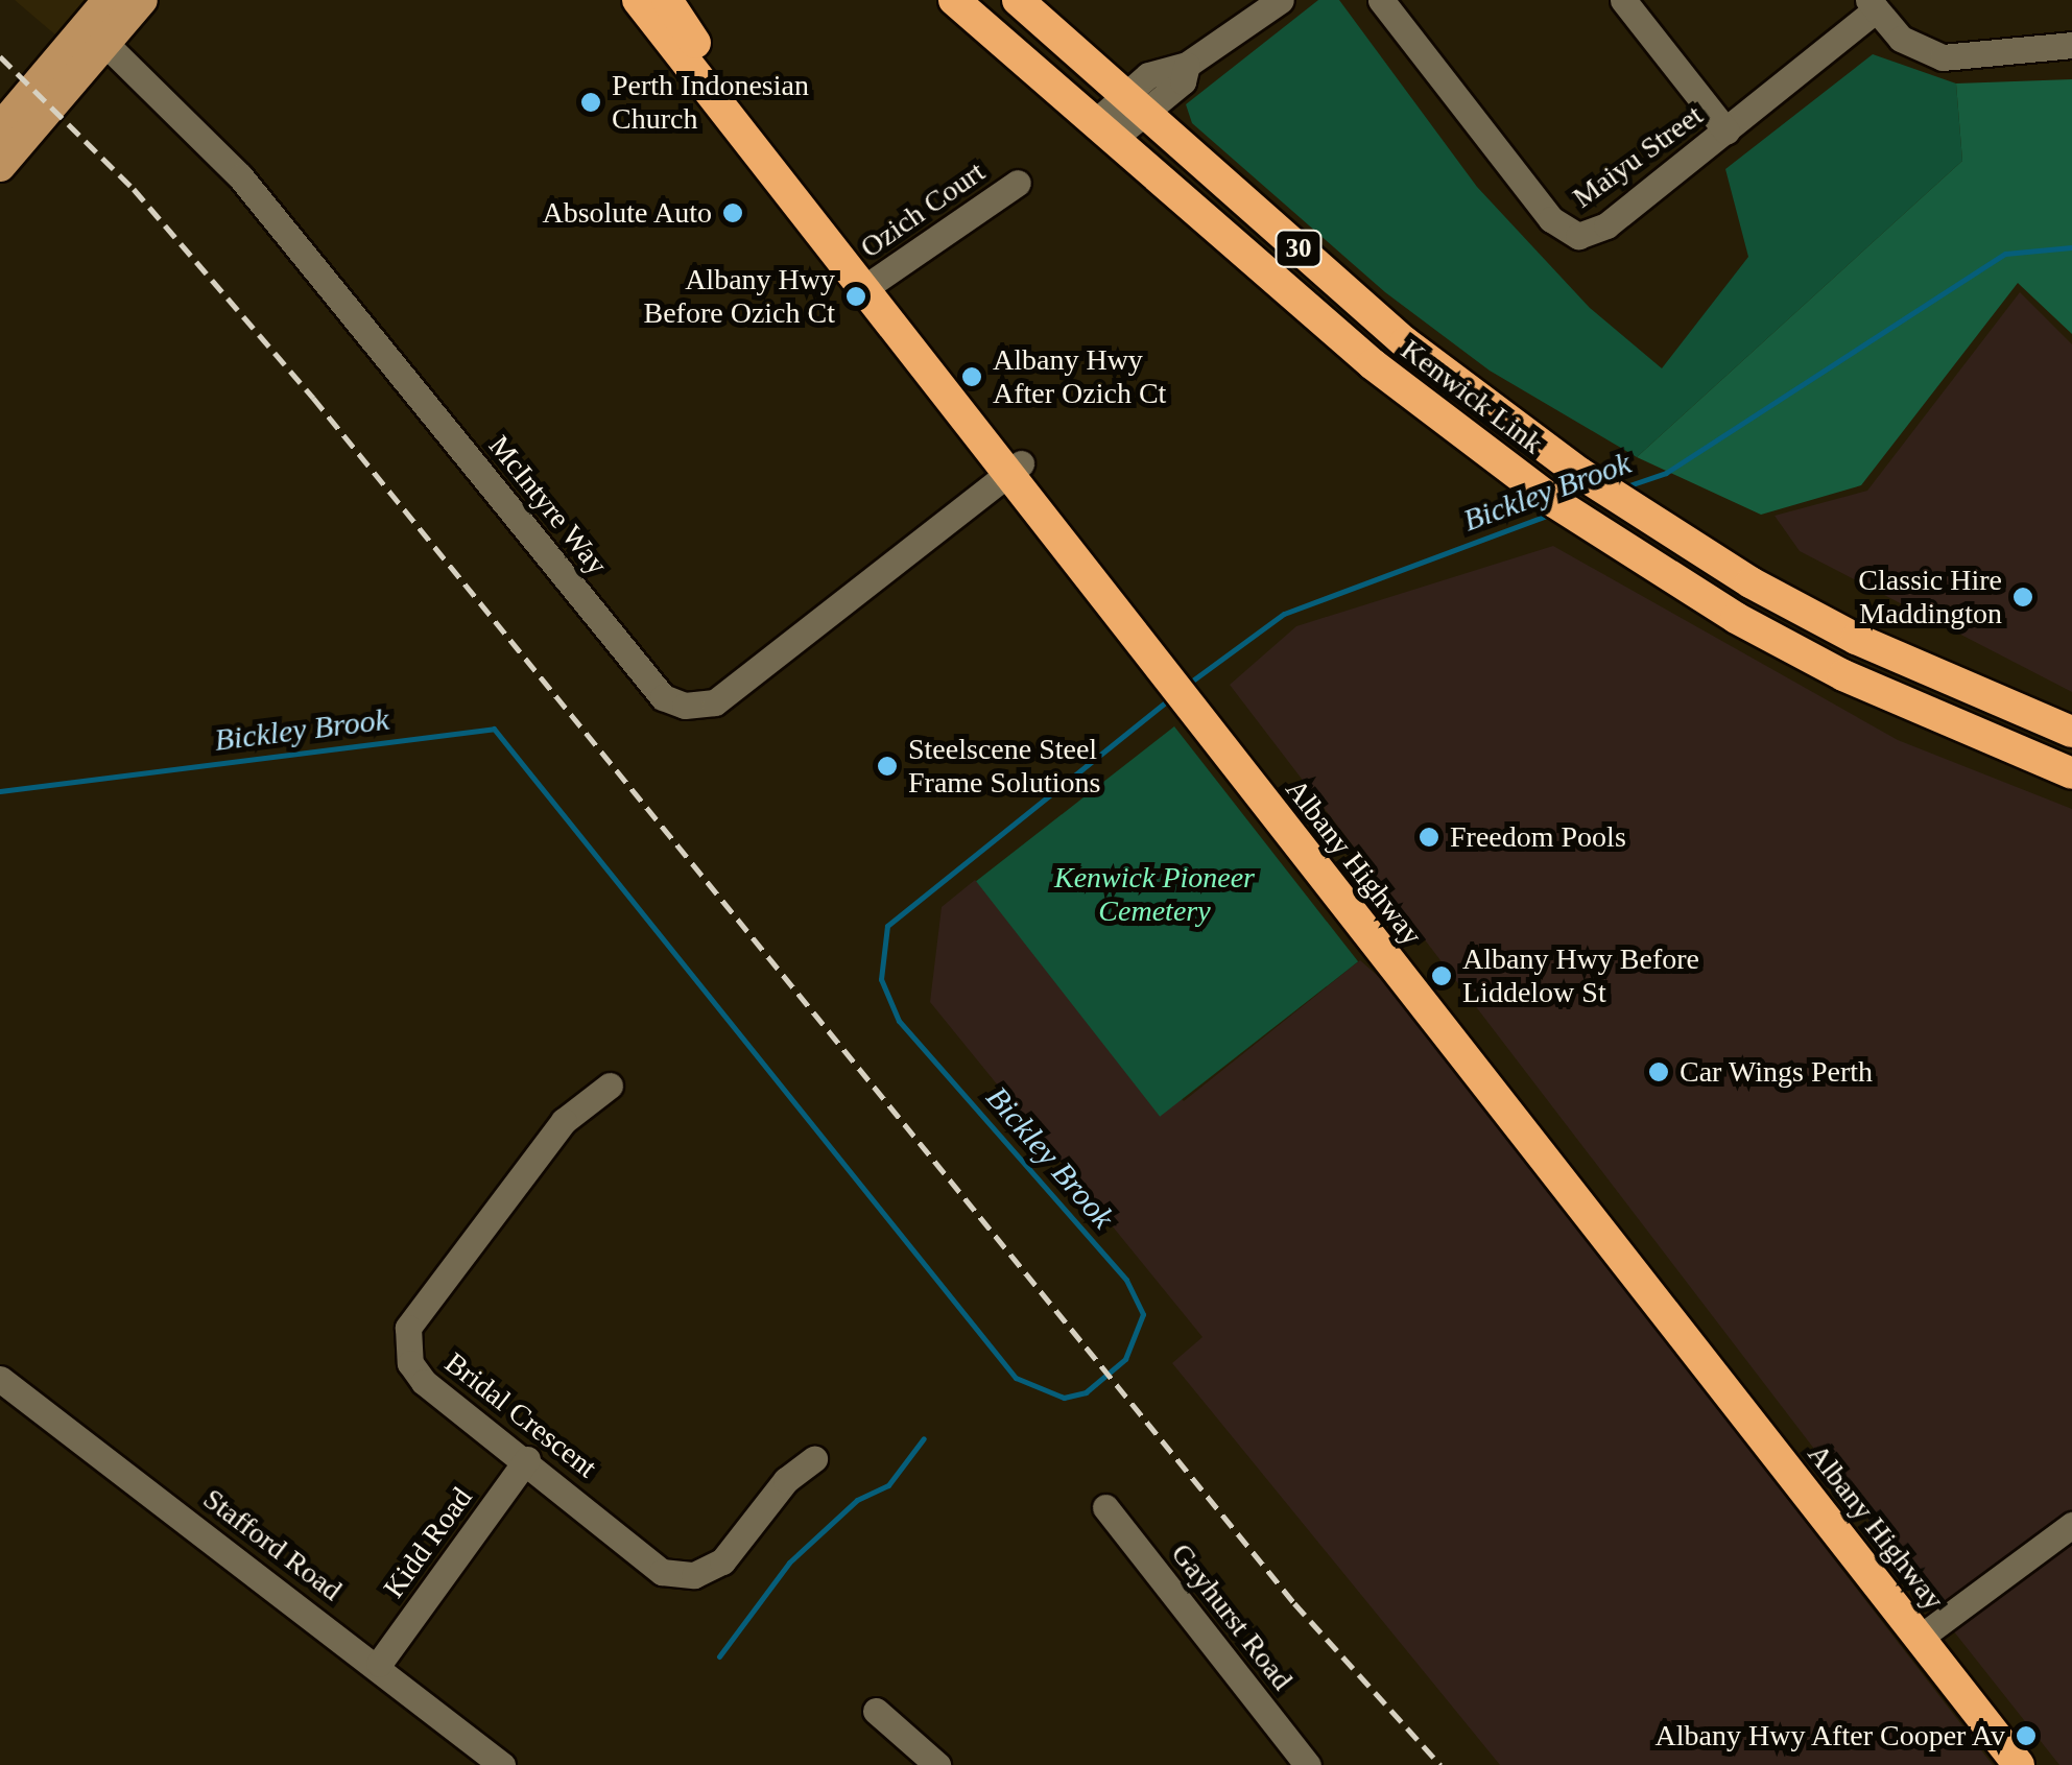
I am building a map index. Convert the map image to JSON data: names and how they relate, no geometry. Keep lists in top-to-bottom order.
{
  "streets": {
    "highway": ["30", "Kenwick Link", "Albany Highway"],
    "street": [
      "Maiyu Street",
      "Ozich Court",
      "McIntyre Way",
      "Bridal Crescent",
      "Kidd Road",
      "Stafford Road",
      "Gayhurst Road"
    ]
  },
  "crossings": [
    ["Ozich Court", "Albany Highway"],
    ["McIntyre Way", "Albany Highway"],
    ["Bridal Crescent", "Kidd Road"],
    ["Kidd Road", "Stafford Road"]
  ],
  "water": ["Bickley Brook"],
  "parks": ["Kenwick Pioneer Cemetery"],
  "places": [
    "Perth Indonesian Church",
    "Absolute Auto",
    "Albany Hwy Before Ozich Ct",
    "Albany Hwy After Ozich Ct",
    "Classic Hire Maddington",
    "Steelscene Steel Frame Solutions",
    "Freedom Pools",
    "Albany Hwy Before Liddelow St",
    "Car Wings Perth",
    "Albany Hwy After Cooper Av"
  ]
}
